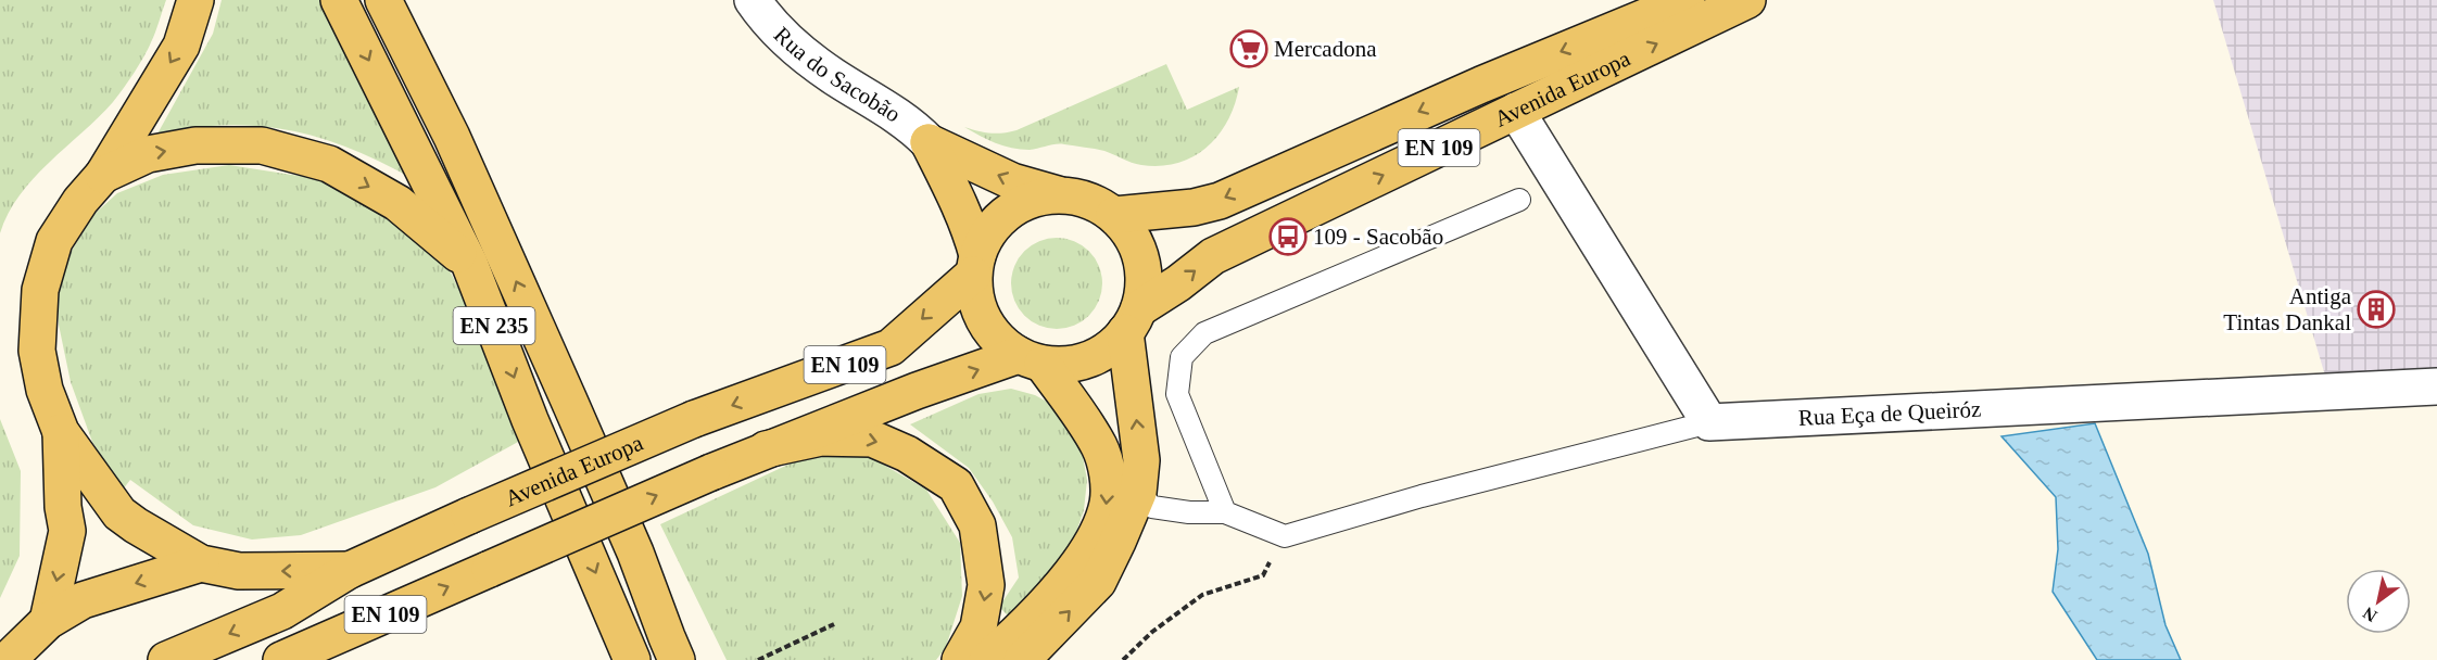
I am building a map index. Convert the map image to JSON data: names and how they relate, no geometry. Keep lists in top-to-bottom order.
{
  "streets": {
    "main road": ["Avenida Europa", "EN 109", "EN 235"],
    "street": ["Rua do Sacobão", "Rua Eça de Queiróz"]
  },
  "places": {
    "supermarket": ["Mercadona"],
    "bus stop": ["109 - Sacobão"],
    "building": ["Antiga Tintas Dankal"]
  },
  "north": "bottom left"
}
